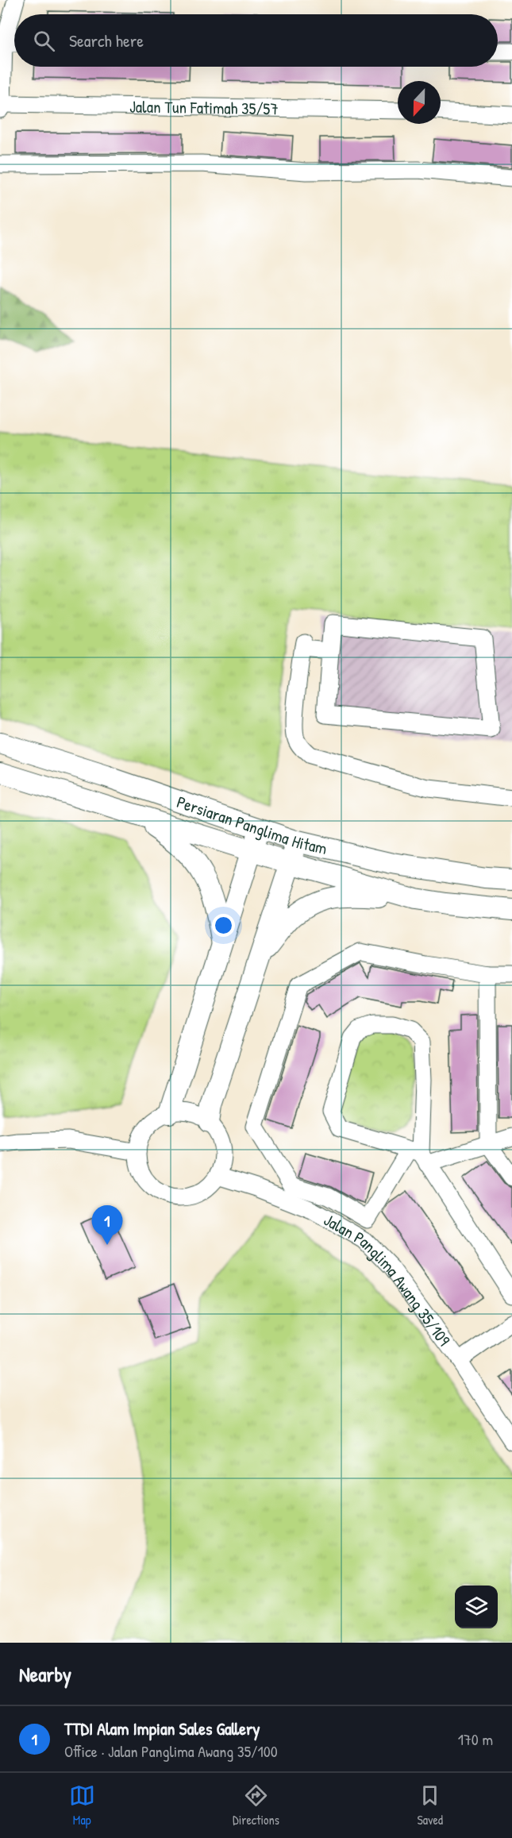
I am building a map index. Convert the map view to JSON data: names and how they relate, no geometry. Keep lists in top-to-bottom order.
{
  "streets": {
    "main road": ["Persiaran Panglima Hitam"],
    "street": ["Jalan Tun Fatimah 35/57", "Jalan Panglima Awang 35/109"]
  },
  "north": "bottom",
  "page": {
    "search": "Search here",
    "pins": "1",
    "heading": "Nearby",
    "list": [
      {
        "mark": "1",
        "name": "TTDI Alam Impian Sales Gallery",
        "note": "Office · Jalan Panglima Awang 35/100",
        "value": "170 m"
      }
    ],
    "nav": ["Map", "Directions", "Saved"]
  }
}
